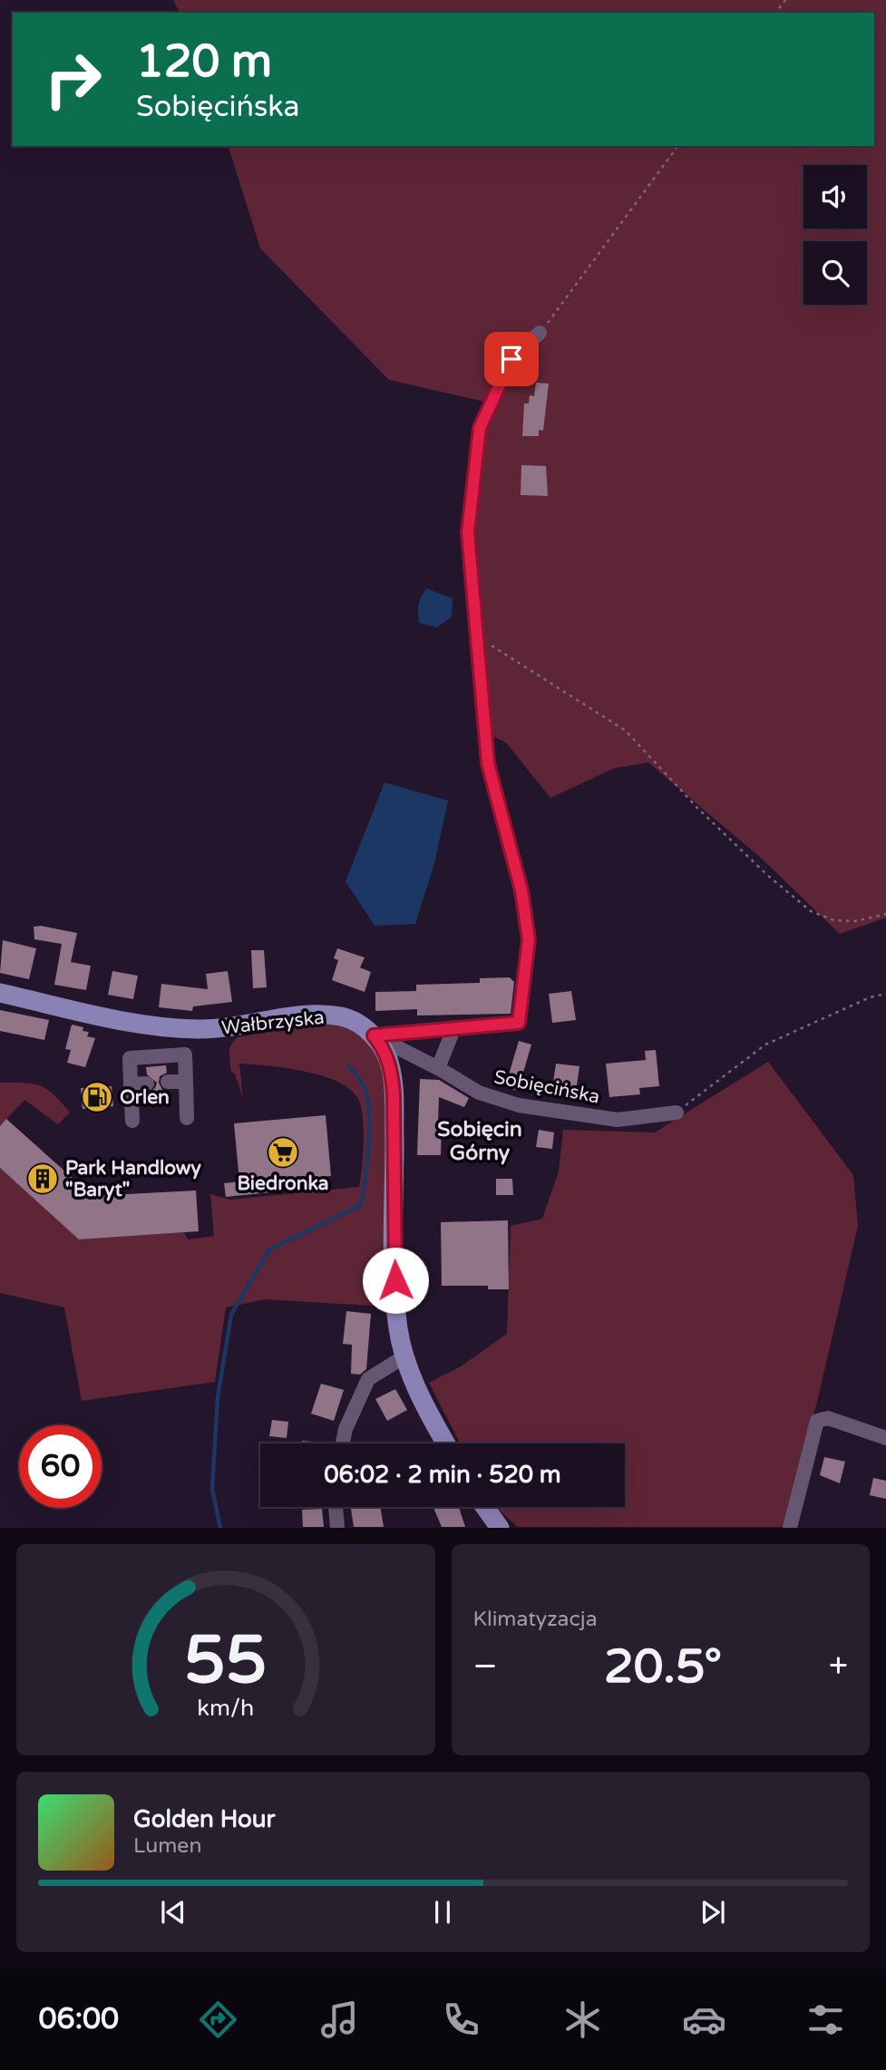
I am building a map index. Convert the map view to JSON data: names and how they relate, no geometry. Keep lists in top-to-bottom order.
{
  "streets": {
    "main road": ["Wałbrzyska"],
    "street": ["Sobięcińska"]
  },
  "crossings": [
    ["Wałbrzyska", "Sobięcińska"]
  ],
  "districts": ["Sobięcin Górny"],
  "places": {
    "fuel station": ["Orlen"],
    "supermarket": ["Biedronka"],
    "building": ["Park Handlowy \"Baryt\""]
  },
  "page": {
    "turn": ["120 m", "Sobięcińska"],
    "limit": "60",
    "trip": "06:02 · 2 min · 520 m",
    "tile": "Klimatyzacja",
    "heat": ["−", "20.5°", "+"],
    "song": ["Golden Hour", "Lumen"],
    "tabs": "06:00",
    "gauge": ["55", "km/h"]
  }
}
